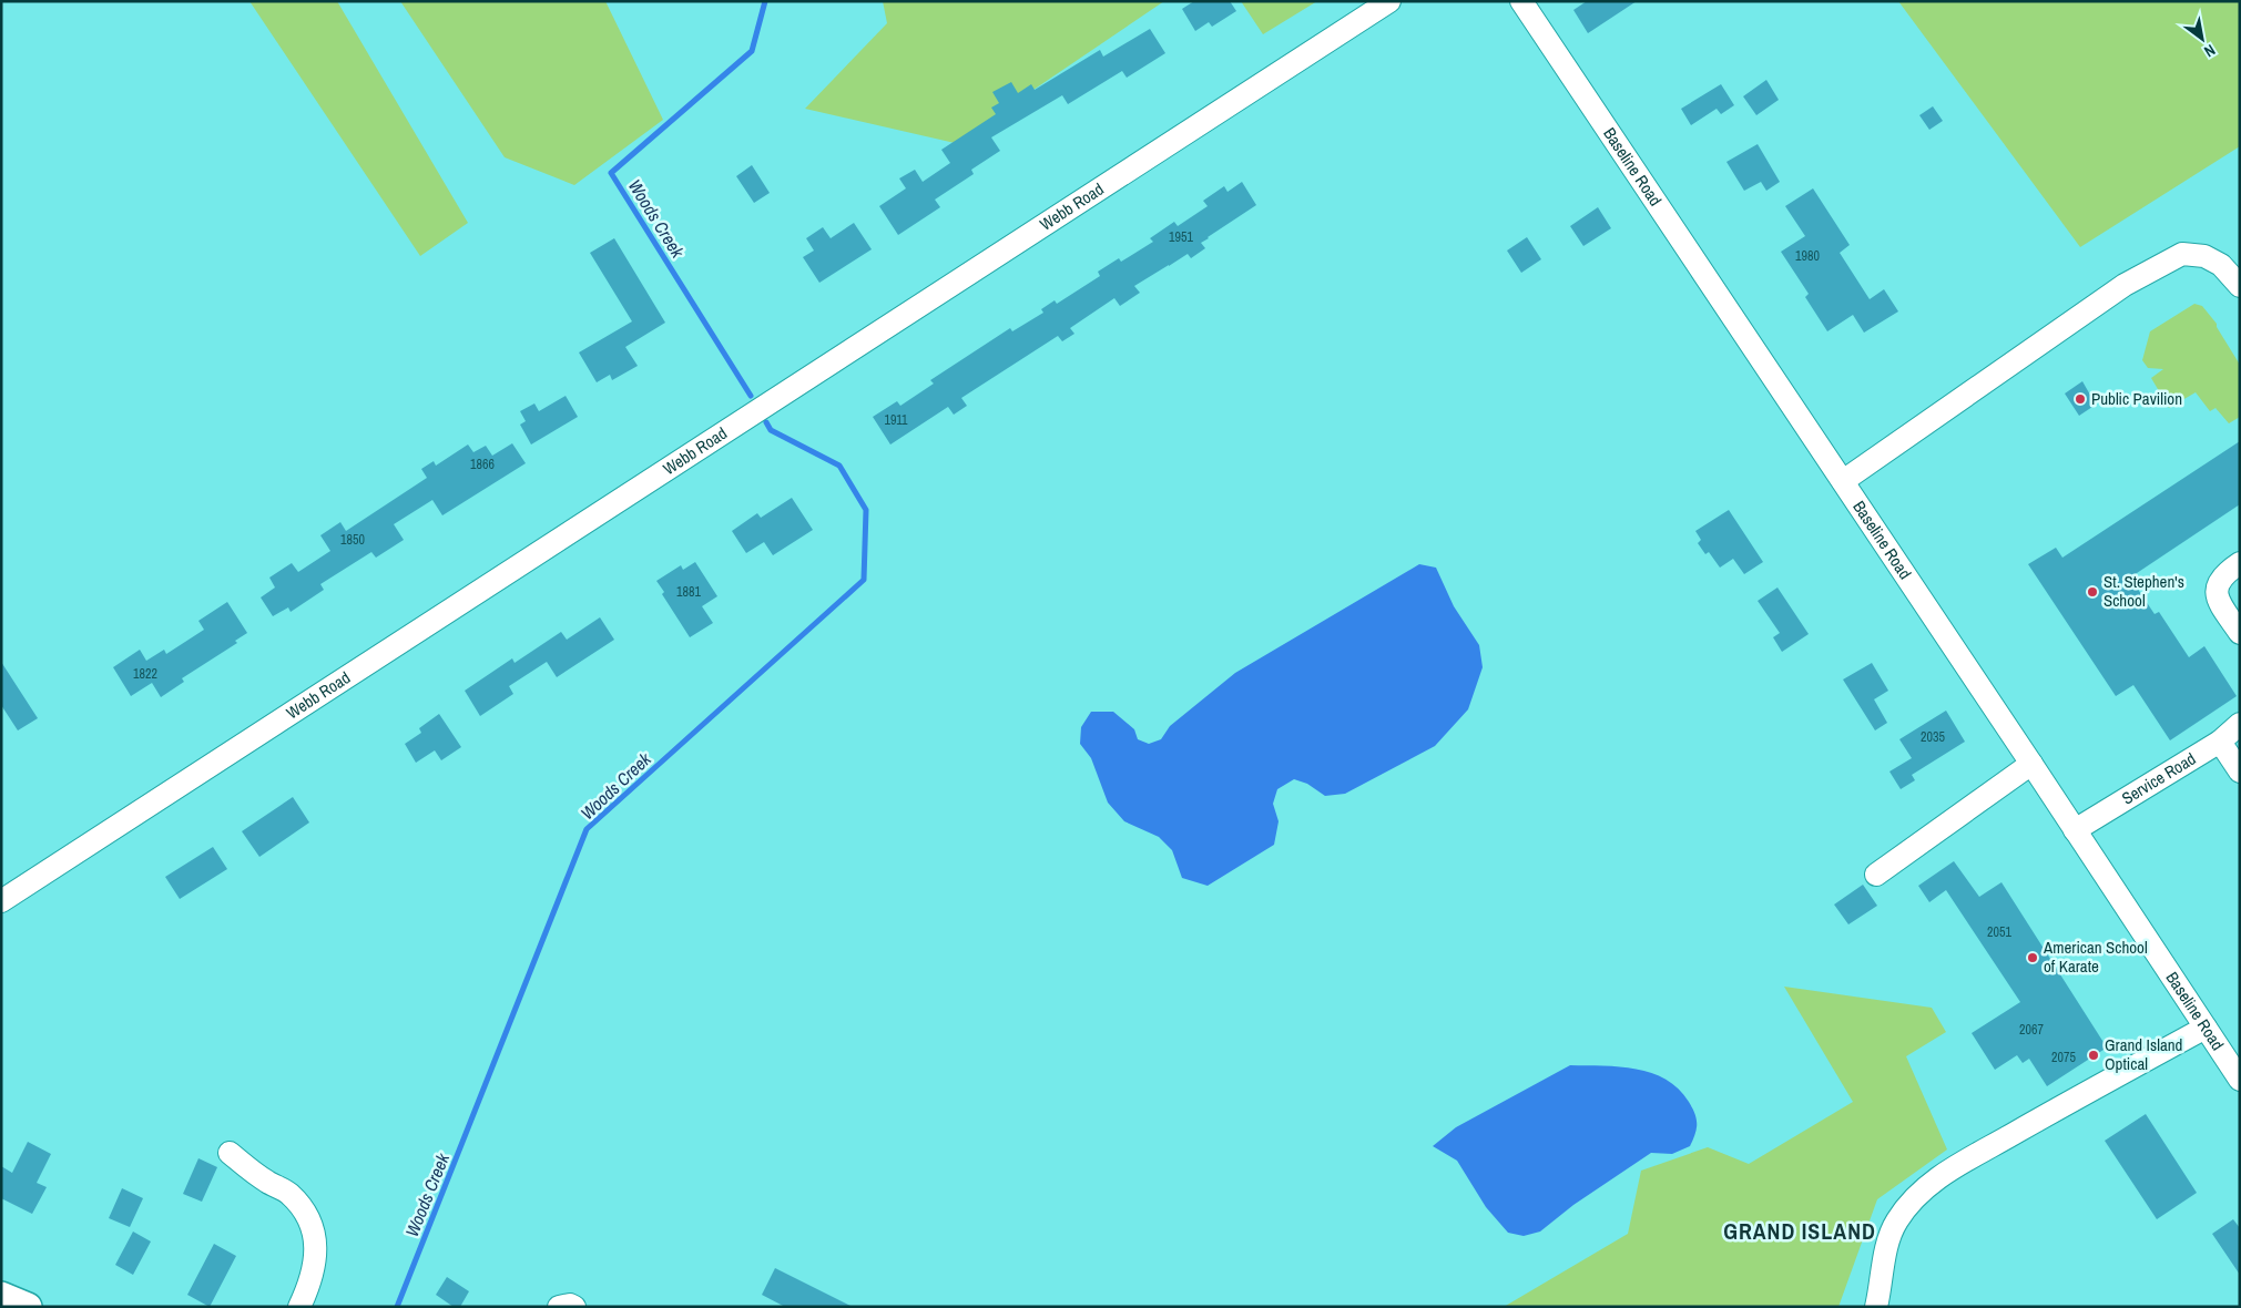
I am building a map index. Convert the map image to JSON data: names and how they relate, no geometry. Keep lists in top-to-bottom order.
{
  "streets": {
    "street": ["Baseline Road", "Webb Road", "Service Road"]
  },
  "crossings": [
    ["Baseline Road", "Service Road"]
  ],
  "districts": ["GRAND ISLAND"],
  "water": ["Woods Creek"],
  "places": [
    "Public Pavilion",
    "St. Stephen's School",
    "American School of Karate",
    "Grand Island Optical"
  ],
  "house_numbers": [
    "1951",
    "1980",
    "1911",
    "1866",
    "1850",
    "1881",
    "1822",
    "2035",
    "2051",
    "2067",
    "2075"
  ],
  "north": "bottom right"
}
